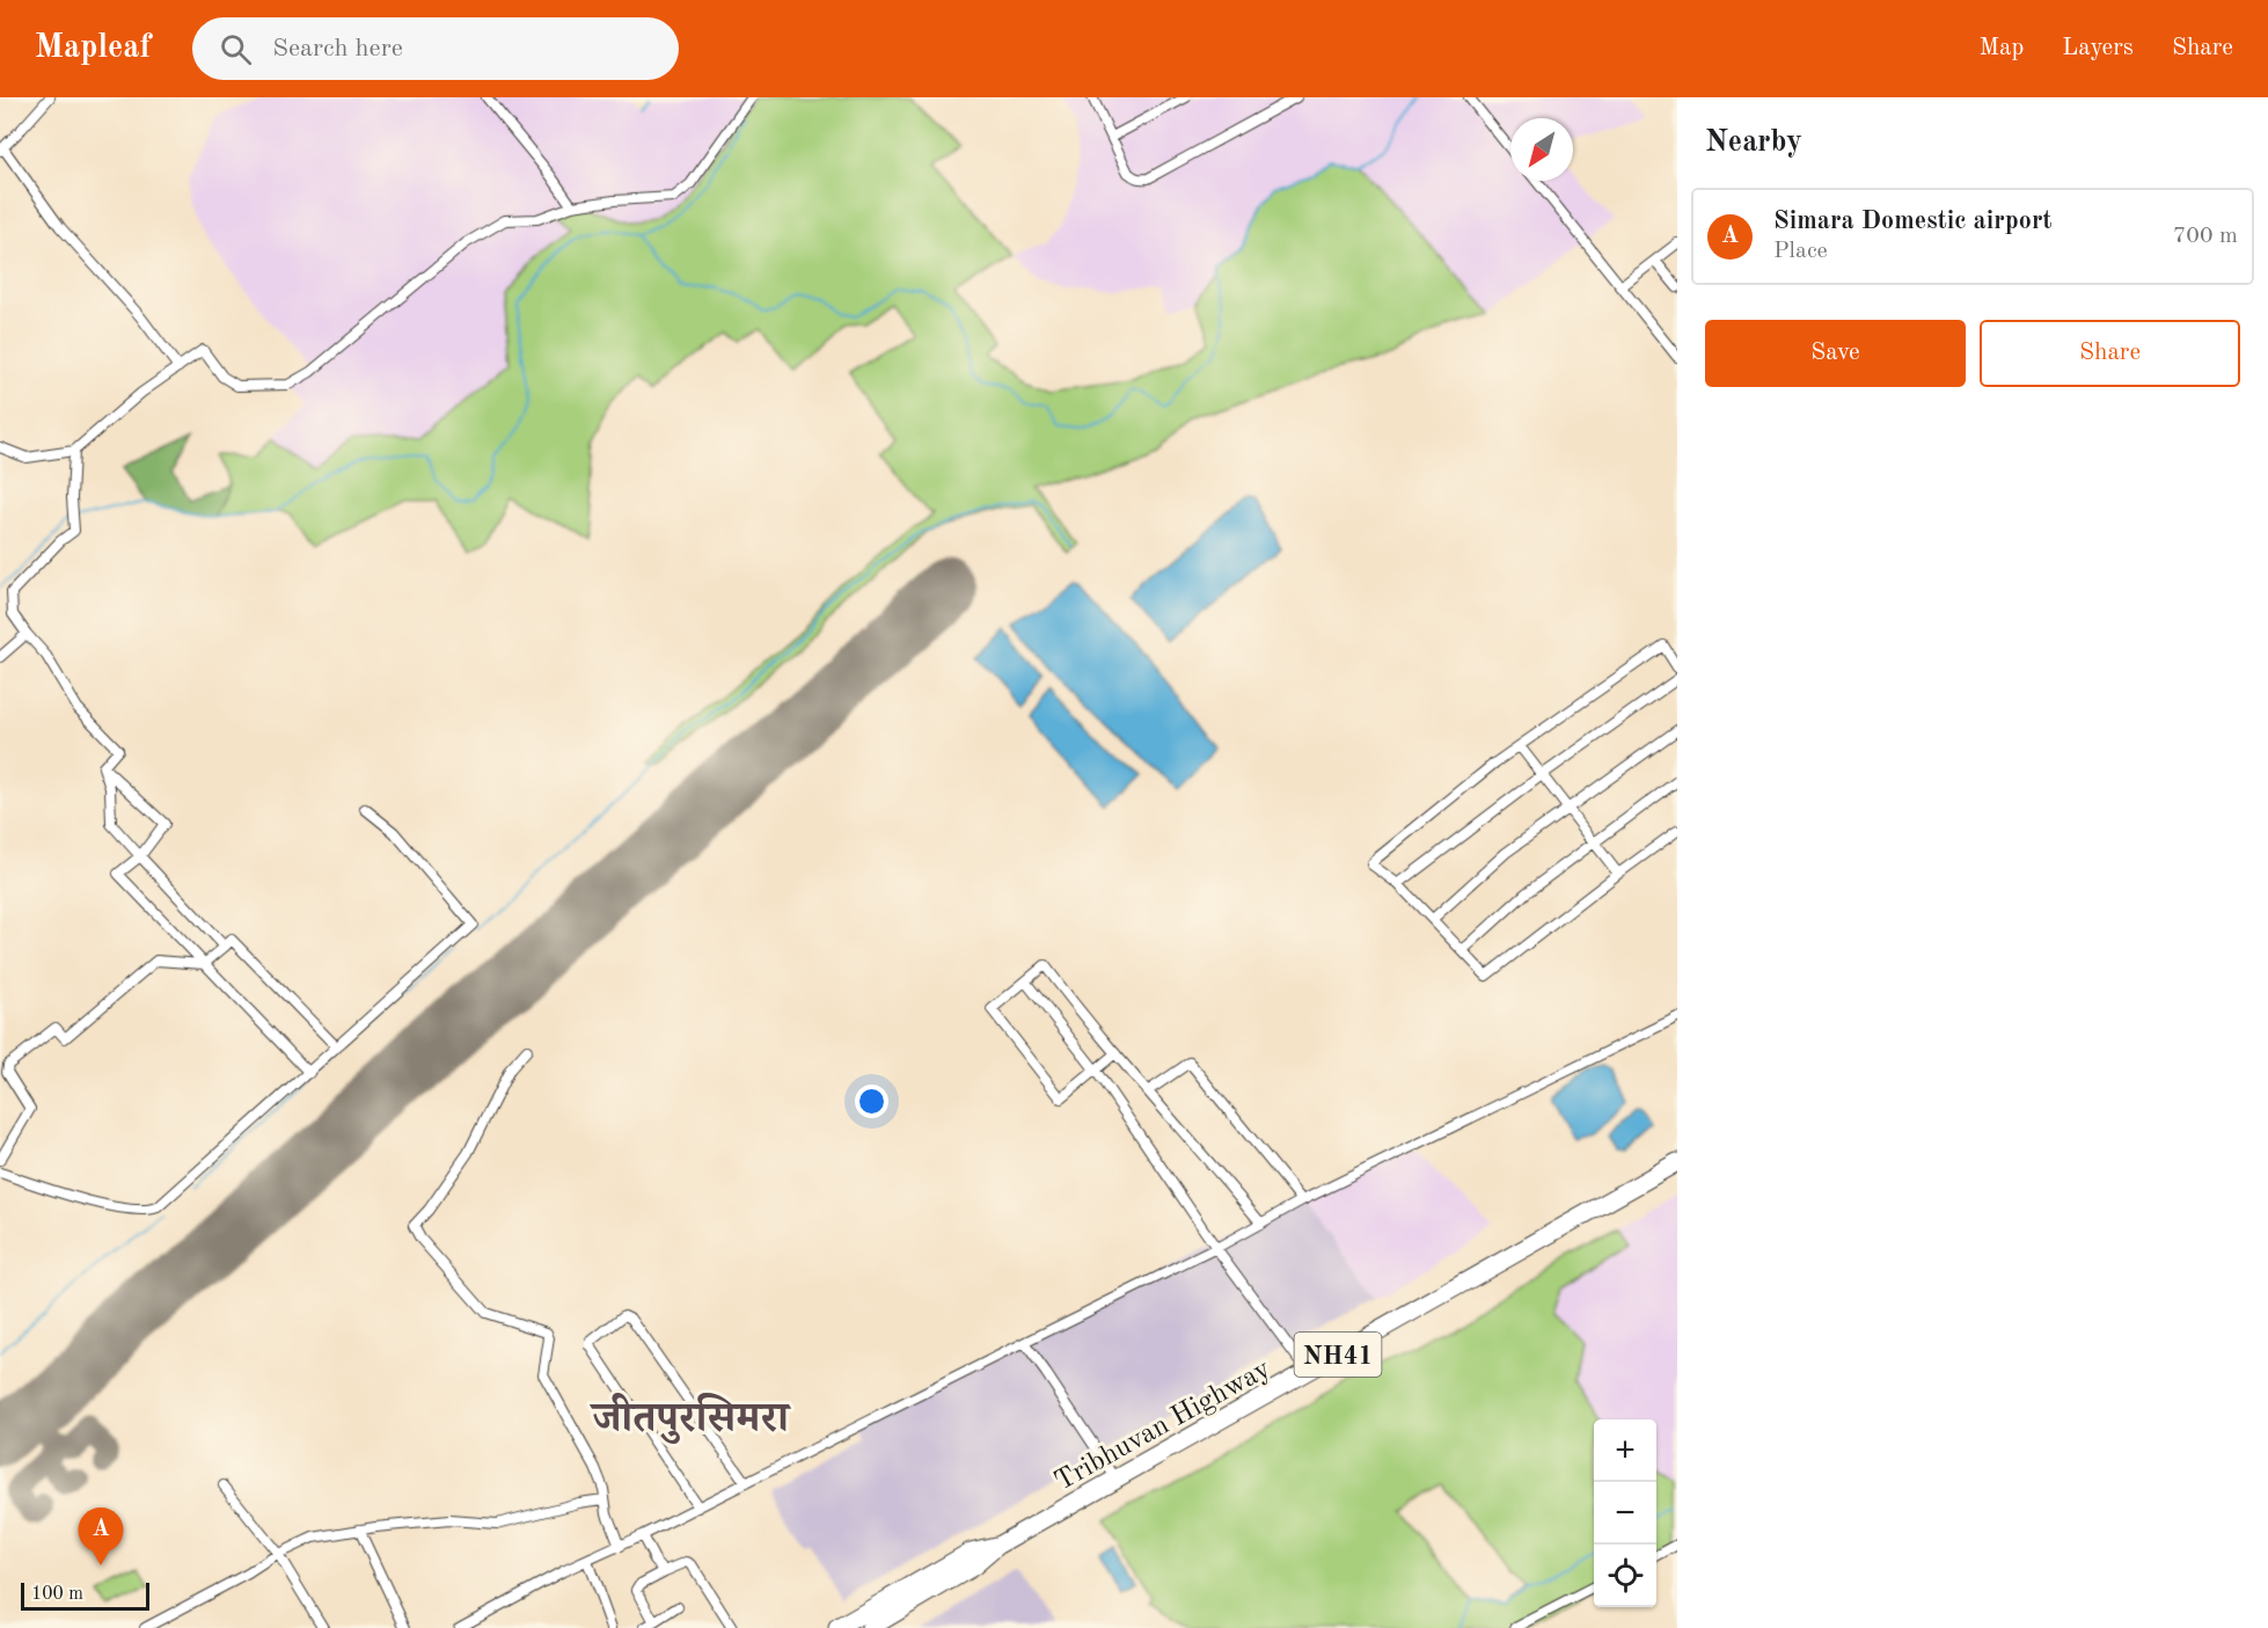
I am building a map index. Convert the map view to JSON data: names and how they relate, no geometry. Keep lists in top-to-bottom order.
{
  "streets": {
    "highway": ["NH41", "Tribhuvan Highway"]
  },
  "crossings": [
    ["NH41", "Tribhuvan Highway"]
  ],
  "districts": ["जीतपुरसिमरा"],
  "scale_bar": "100 m",
  "north": "bottom left",
  "page": {
    "header": "Mapleaf",
    "search": "Search here",
    "nav": ["Map", "Layers", "Share"],
    "heading": "Nearby",
    "list": [
      {
        "mark": "A",
        "name": "Simara Domestic airport",
        "note": "Place",
        "value": "700 m"
      }
    ],
    "buttons": ["Save", "Share"],
    "map_buttons": ["+", "−"],
    "pins": "A",
    "scale": "100 m"
  }
}
